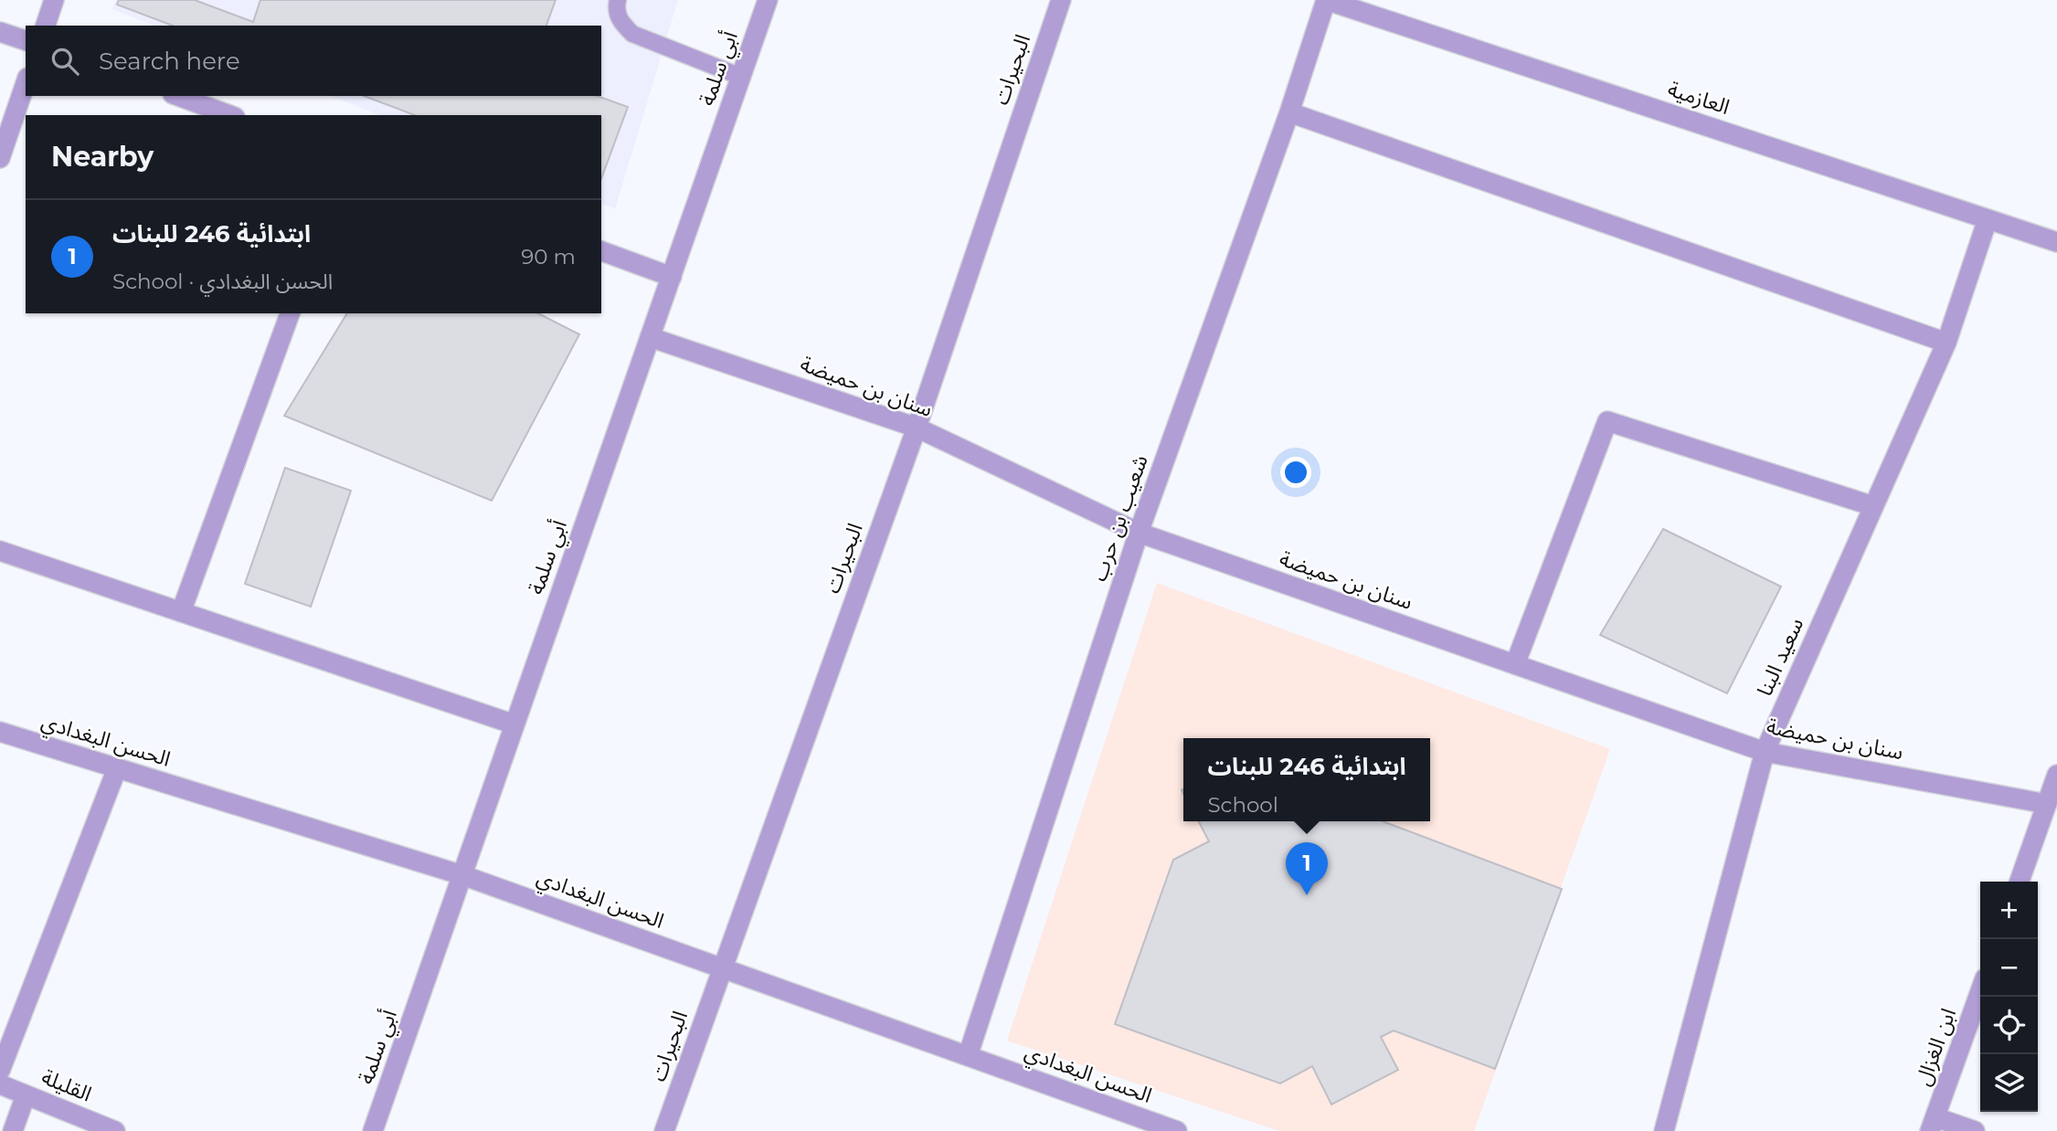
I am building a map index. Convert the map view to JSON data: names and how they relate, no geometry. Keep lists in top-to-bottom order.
{
  "streets": {
    "street": [
      "أبي سلمة",
      "البحيرات",
      "العازمية",
      "سنان بن حميضة",
      "شعيب بن حرب",
      "سعيد البنا",
      "الحسن البغدادي",
      "ابن الغزال",
      "القليلة"
    ]
  },
  "crossings": [
    ["أبي سلمة", "سنان بن حميضة"],
    ["أبي سلمة", "الحسن البغدادي"],
    ["البحيرات", "سنان بن حميضة"],
    ["البحيرات", "الحسن البغدادي"],
    ["العازمية", "شعيب بن حرب"],
    ["العازمية", "سعيد البنا"],
    ["سنان بن حميضة", "شعيب بن حرب"],
    ["سنان بن حميضة", "سعيد البنا"],
    ["شعيب بن حرب", "الحسن البغدادي"]
  ],
  "page": {
    "search": "Search here",
    "heading": "Nearby",
    "list": [
      {
        "mark": "1",
        "name": "ابتدائية 246 للبنات",
        "note": "School · الحسن البغدادي",
        "value": "90 m"
      }
    ],
    "popup": ["ابتدائية 246 للبنات", "School"],
    "pins": "1",
    "map_buttons": ["+", "−"]
  }
}
